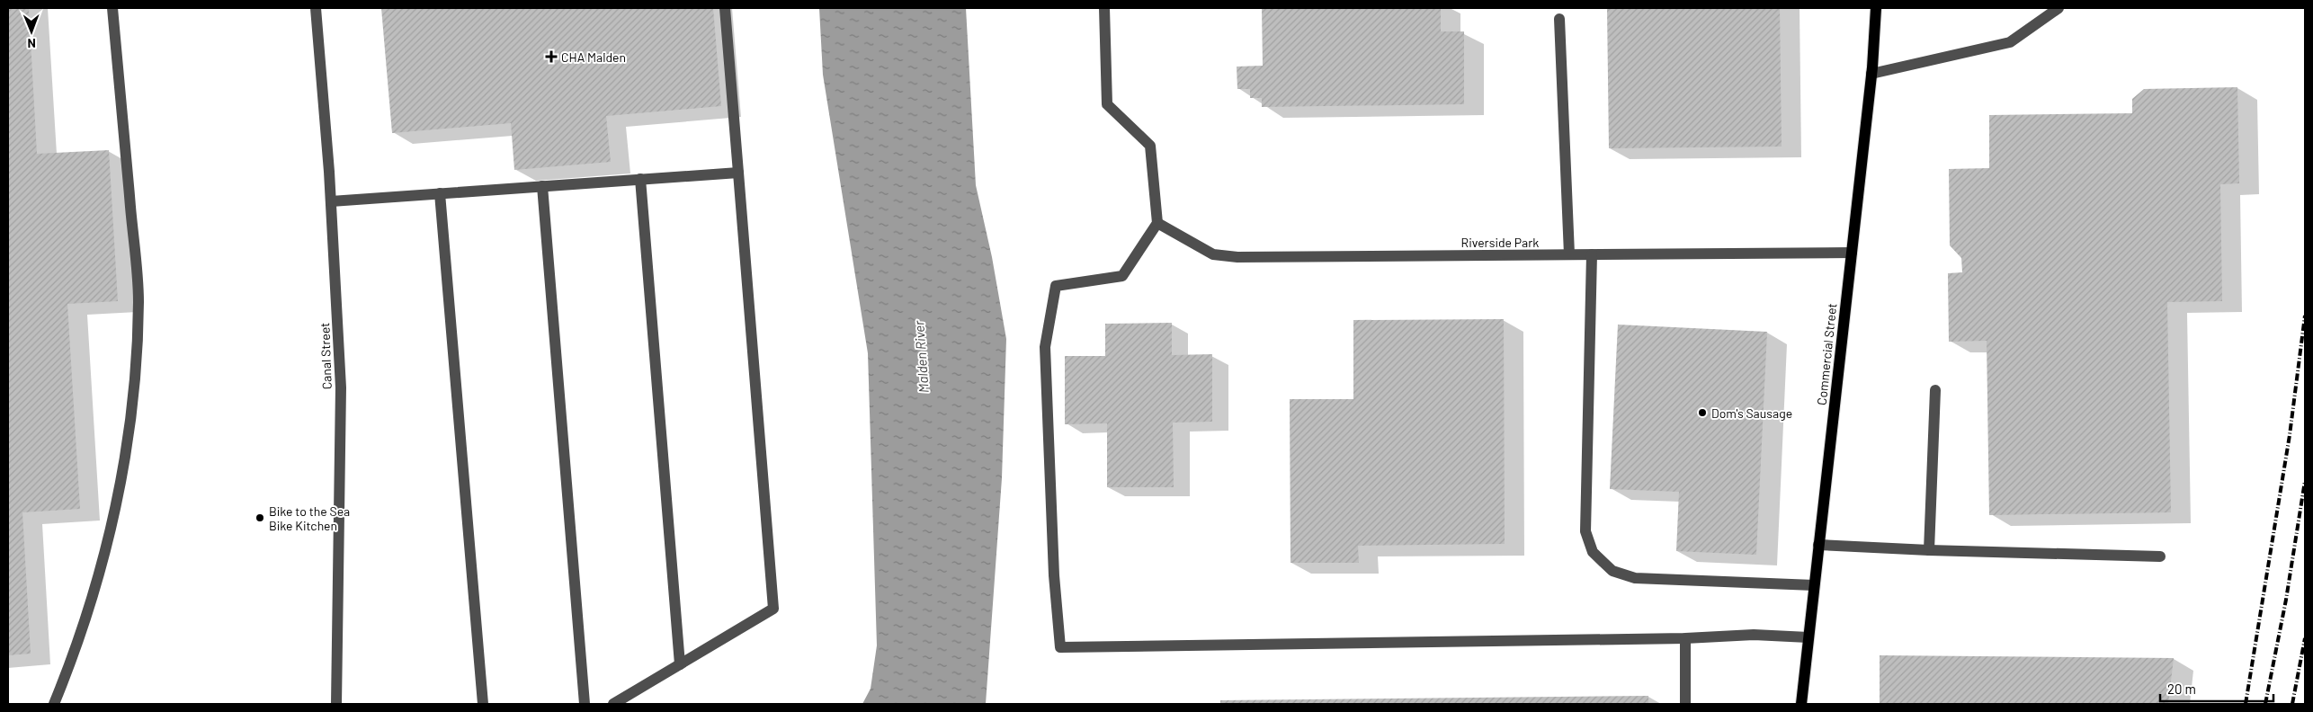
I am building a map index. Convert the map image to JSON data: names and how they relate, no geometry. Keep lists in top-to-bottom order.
{
  "streets": {
    "main road": ["Commercial Street"],
    "street": ["Riverside Park", "Canal Street"]
  },
  "crossings": [
    ["Riverside Park", "Commercial Street"]
  ],
  "water": ["Malden River"],
  "places": {
    "health": ["CHA Malden"],
    "other": ["Dom's Sausage", "Bike to the Sea Bike Kitchen"]
  },
  "scale_bar": "20 m",
  "north": "bottom"
}
